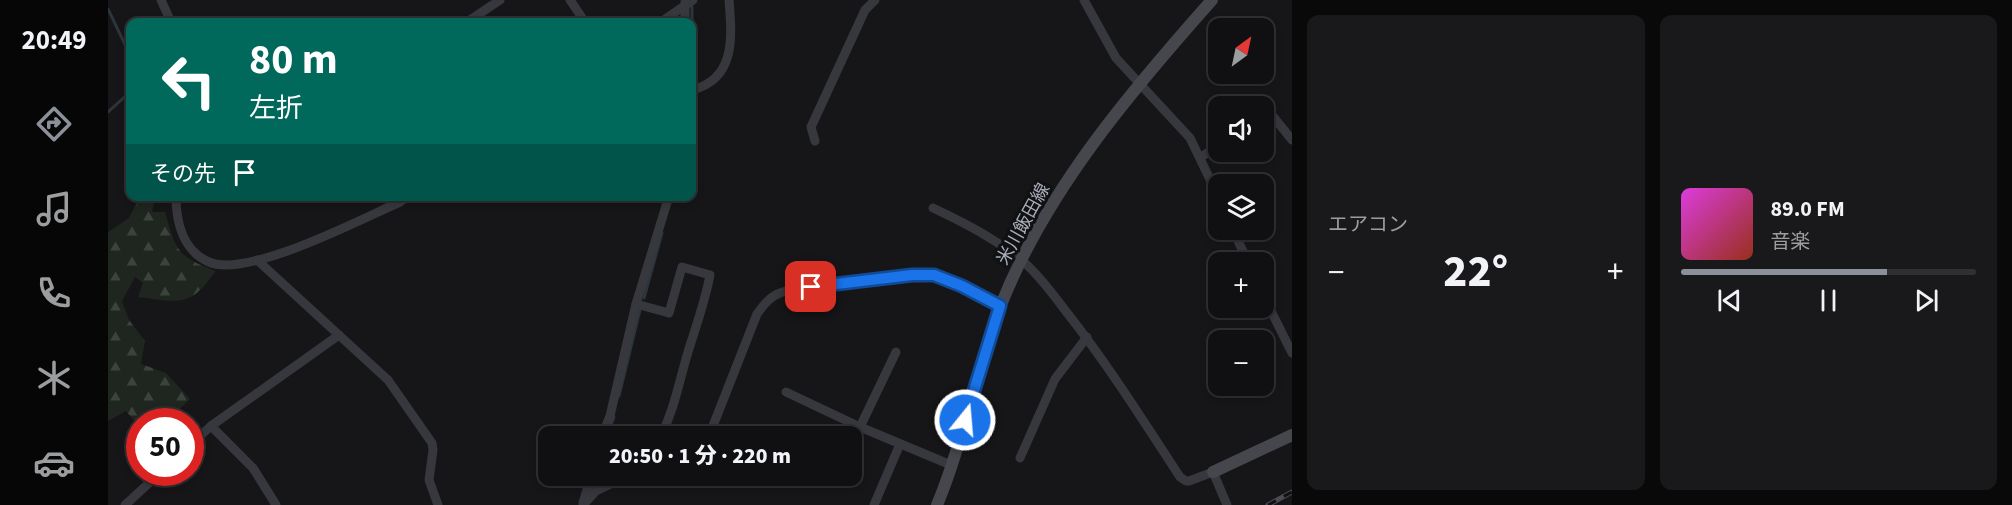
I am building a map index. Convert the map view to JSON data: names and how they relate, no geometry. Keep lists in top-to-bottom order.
{
  "streets": {
    "main road": ["米川飯田線"]
  },
  "north": "top right",
  "page": {
    "tabs": "20:49",
    "tile": "エアコン",
    "map_buttons": ["+", "−"],
    "turn": ["80 m", "左折"],
    "then": "その先",
    "song": ["89.0 FM", "音楽"],
    "heat": ["−", "22°", "+"],
    "limit": "50",
    "trip": "20:50 · 1 分 · 220 m"
  }
}
